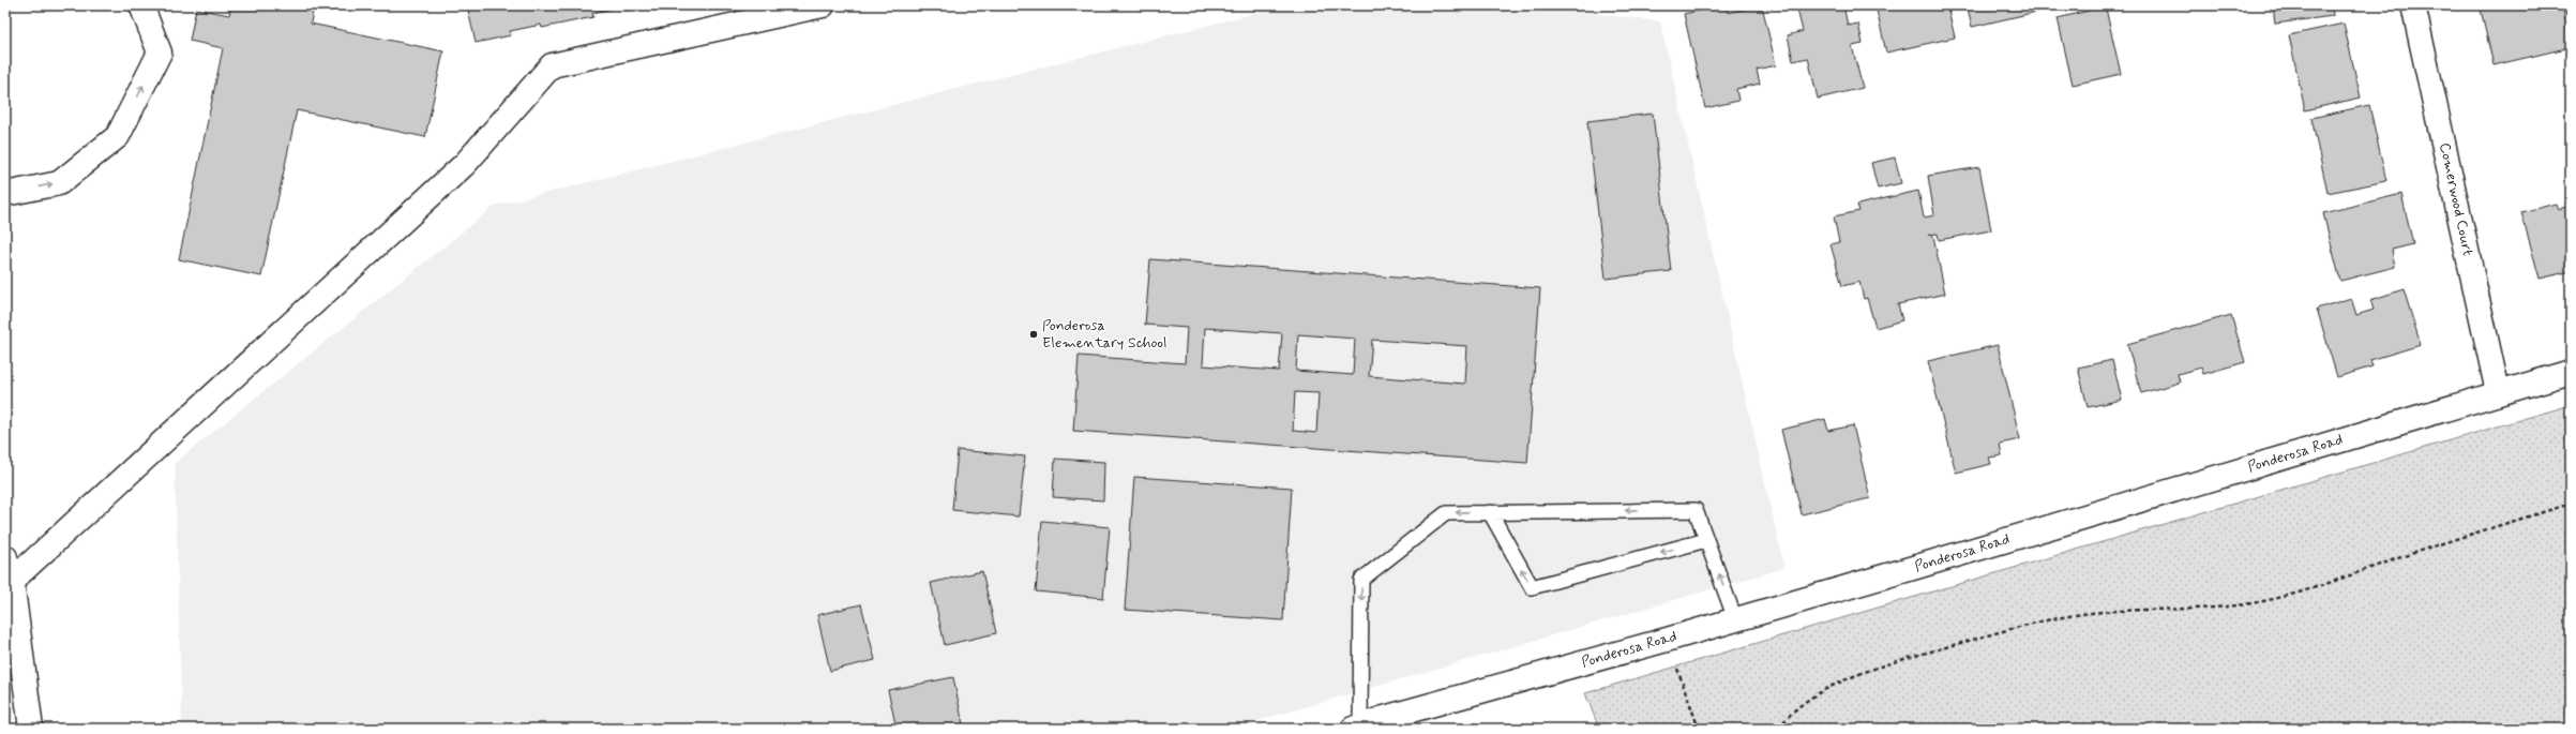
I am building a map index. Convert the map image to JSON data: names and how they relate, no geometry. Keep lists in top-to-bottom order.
{
  "streets": {
    "street": ["Comerwood Court", "Ponderosa Road"]
  },
  "crossings": [
    ["Comerwood Court", "Ponderosa Road"]
  ],
  "places": ["Ponderosa Elementary School"]
}
